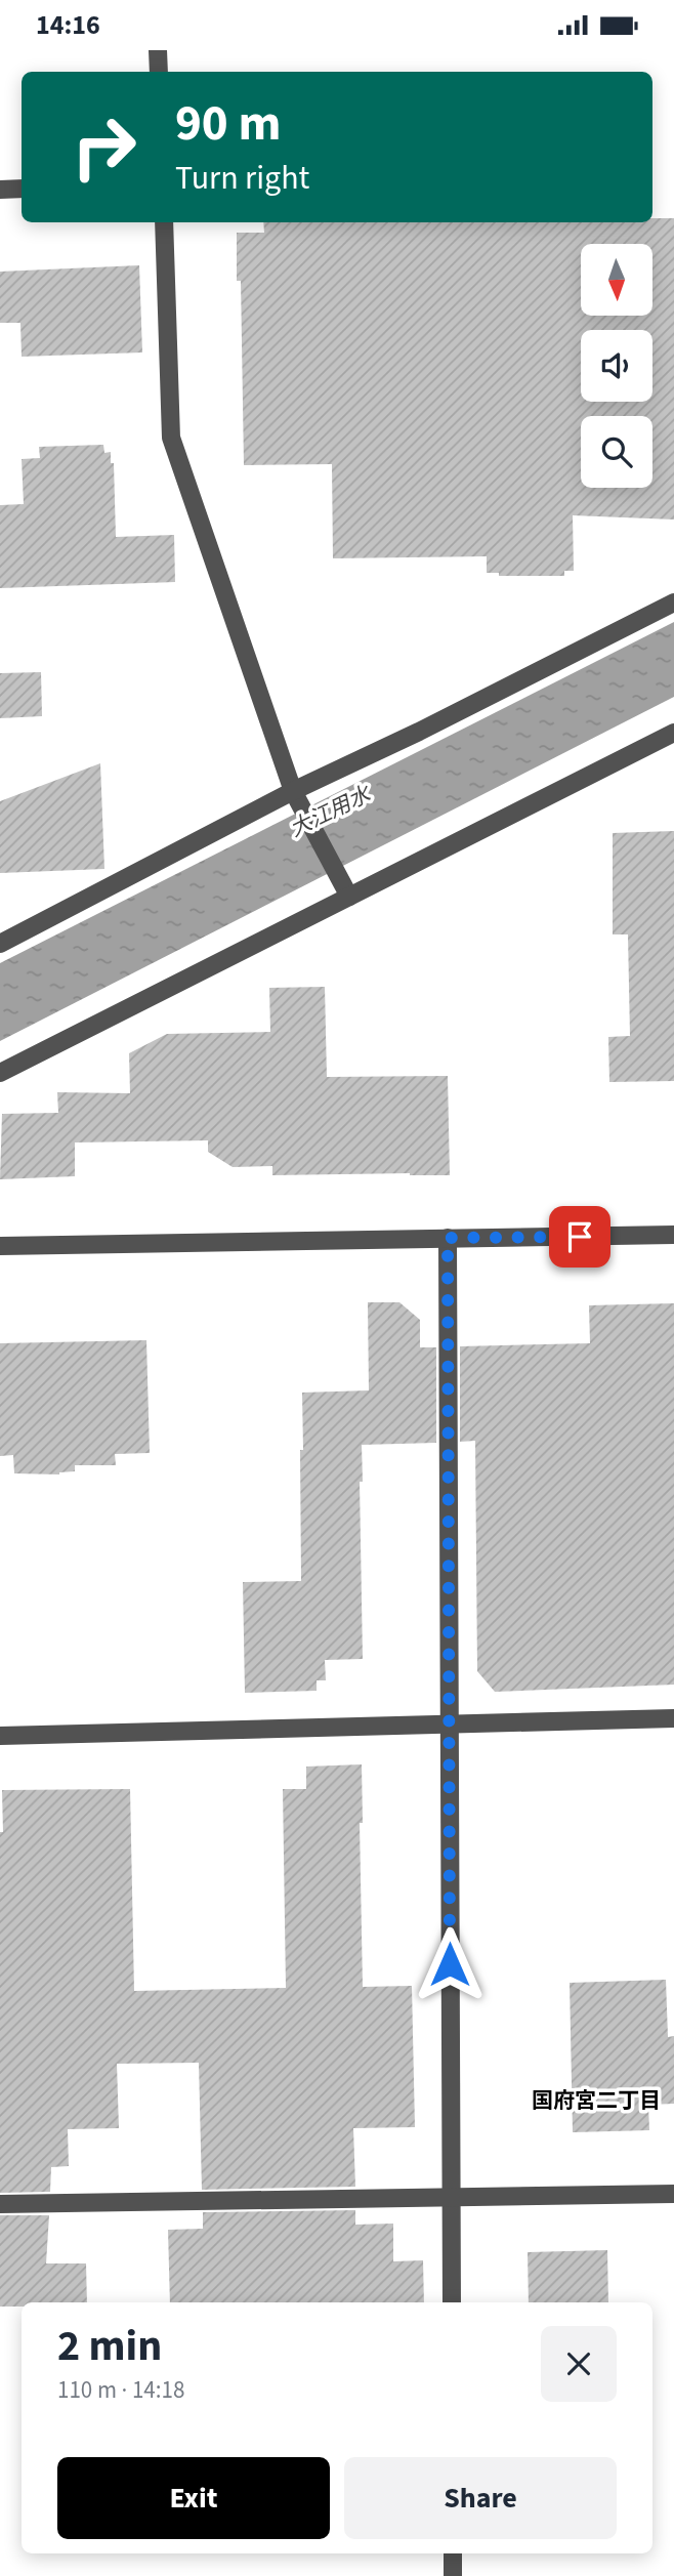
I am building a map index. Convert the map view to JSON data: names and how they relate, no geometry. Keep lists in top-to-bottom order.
{
  "districts": ["国府宮二丁目"],
  "water": ["大江用水"],
  "north": "bottom",
  "page": {
    "status": "14:16",
    "turn": ["90 m", "Turn right"],
    "heading": ["2 min", "110 m · 14:18"],
    "buttons": ["Exit", "Share"]
  }
}
